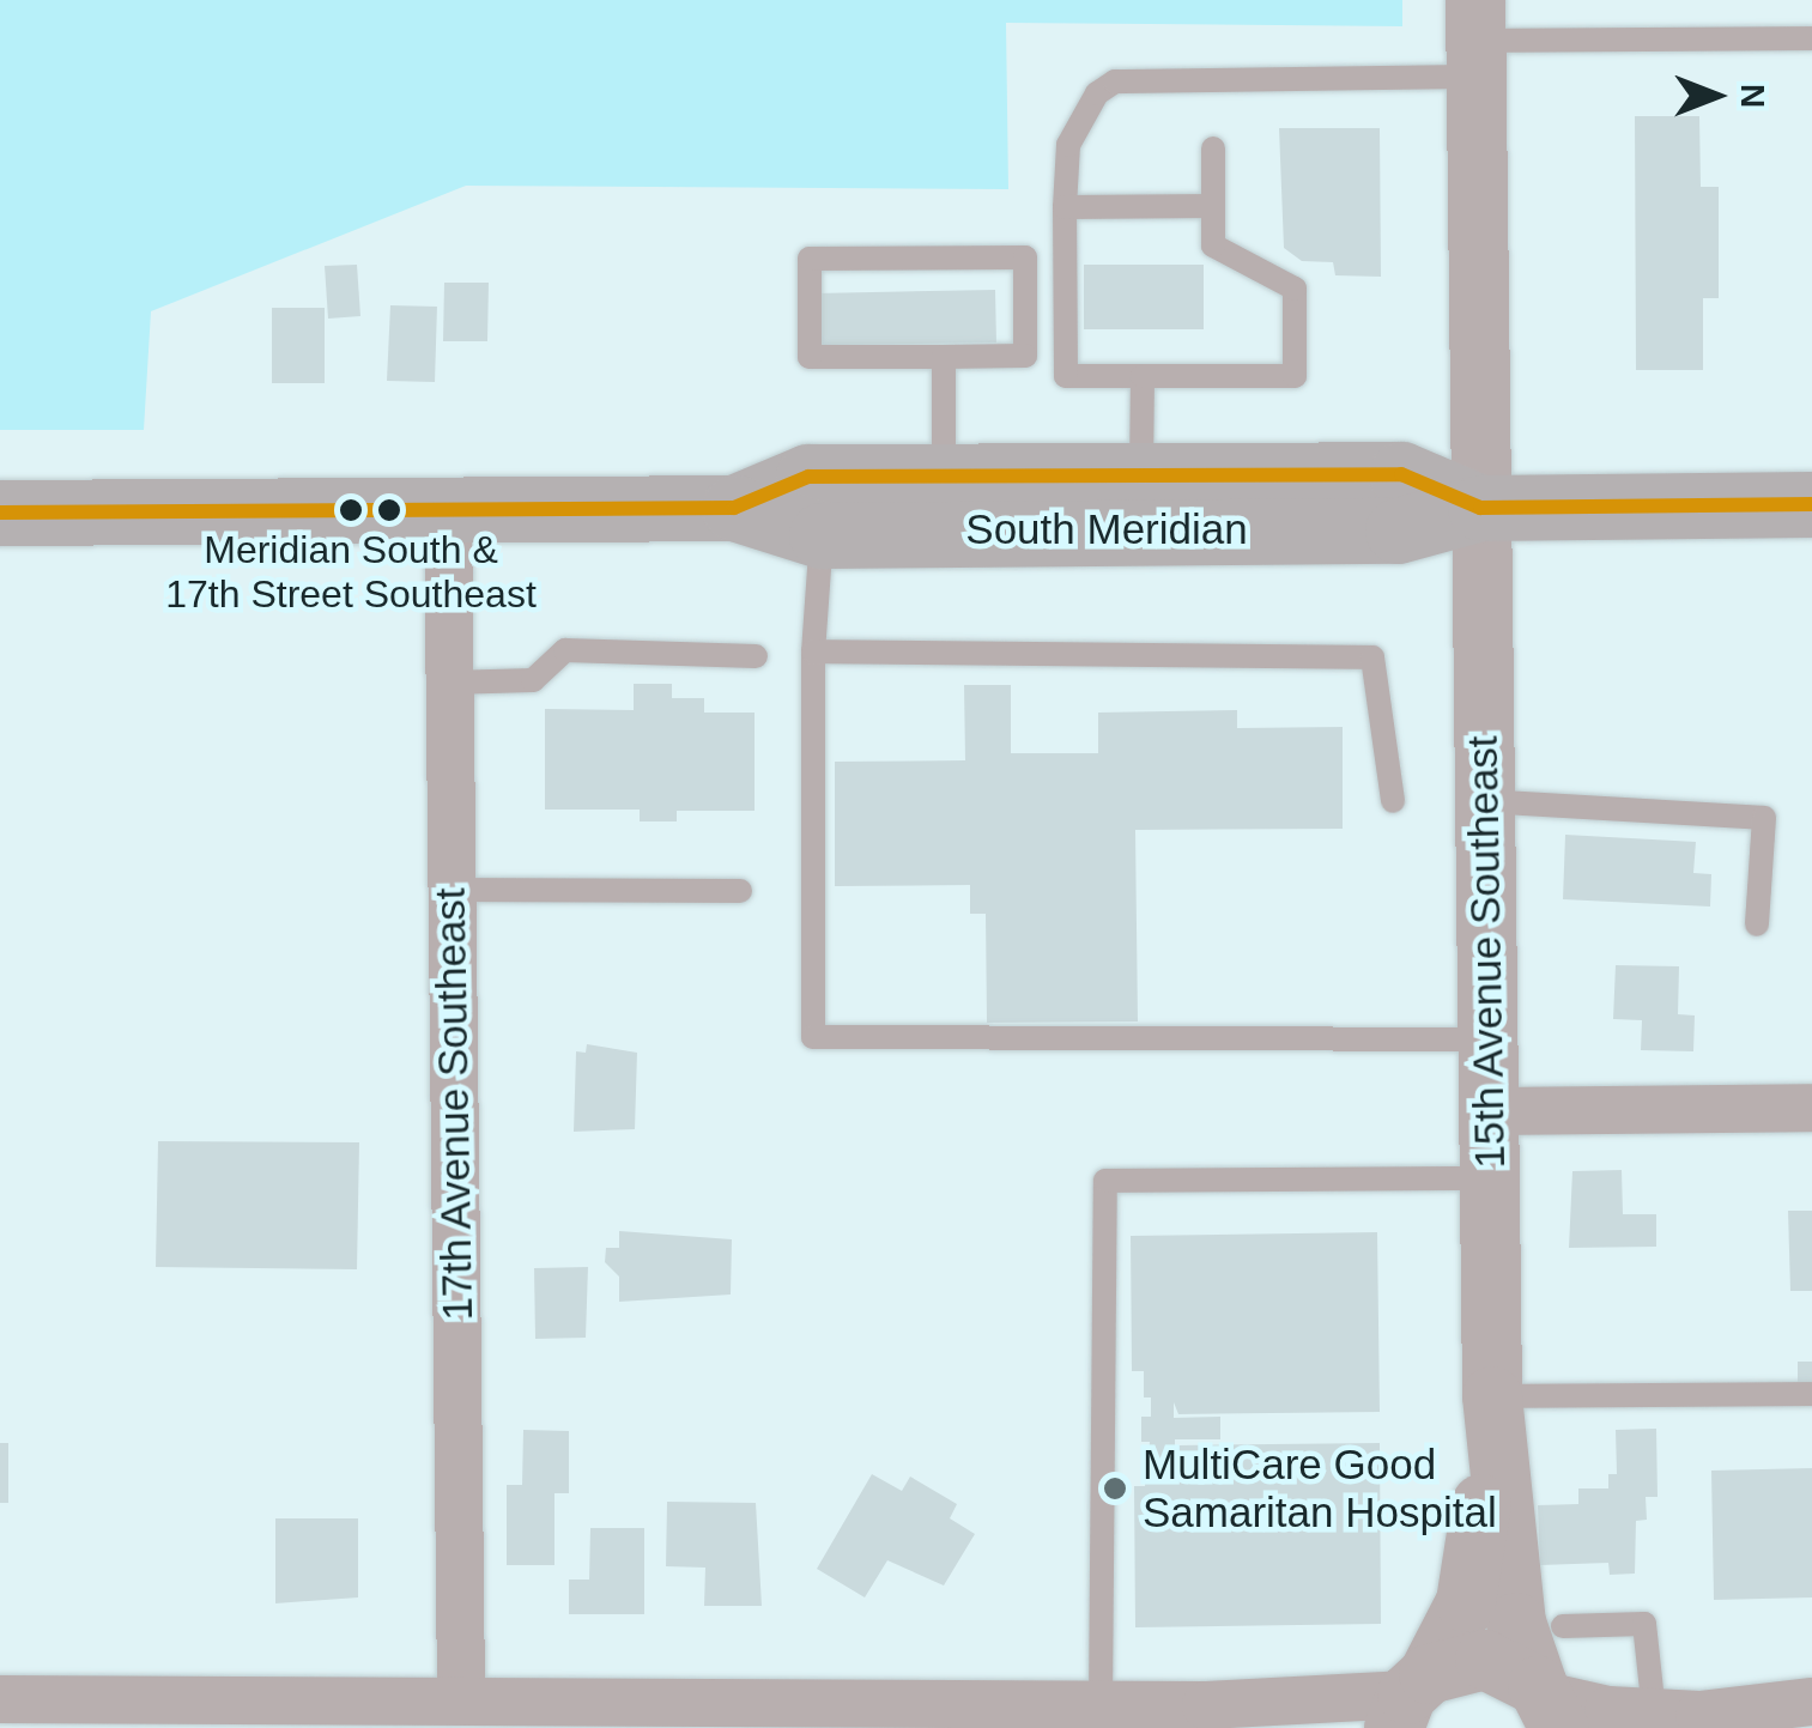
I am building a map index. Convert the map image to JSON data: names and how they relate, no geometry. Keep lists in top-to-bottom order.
{
  "streets": {
    "main road": ["South Meridian"],
    "street": ["15th Avenue Southeast", "17th Avenue Southeast"]
  },
  "crossings": [
    ["South Meridian", "15th Avenue Southeast"],
    ["South Meridian", "17th Avenue Southeast"]
  ],
  "places": ["Meridian South & 17th Street Southeast", "MultiCare Good Samaritan Hospital"],
  "north": "right"
}
